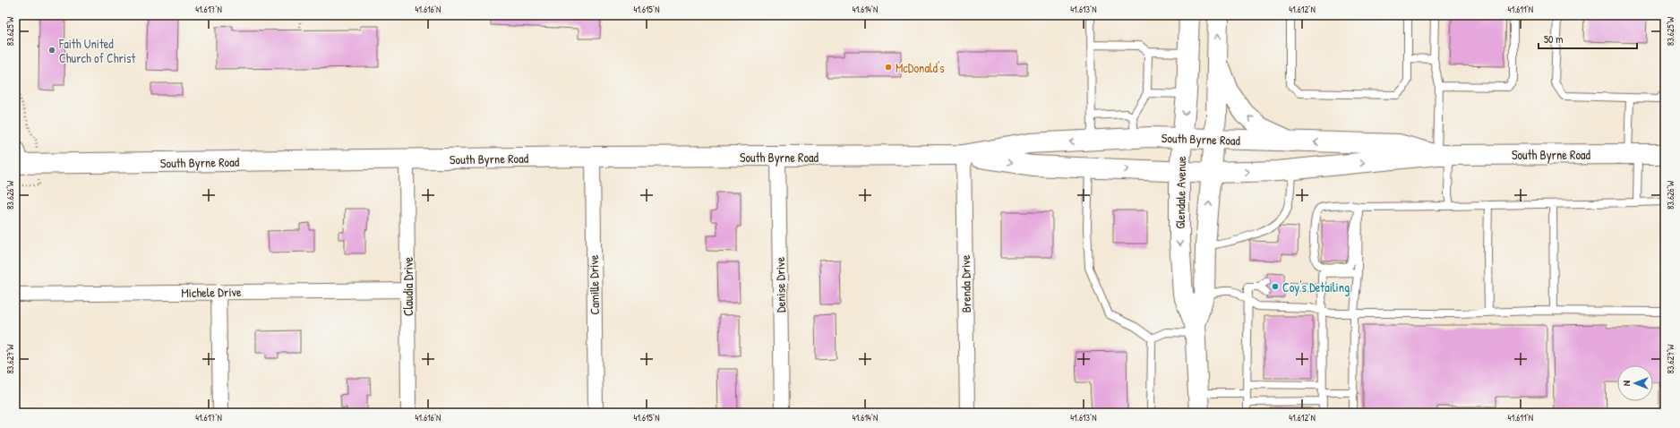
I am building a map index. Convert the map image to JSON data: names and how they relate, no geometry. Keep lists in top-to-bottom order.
{
  "streets": {
    "main road": ["South Byrne Road", "Glendale Avenue"],
    "street": [
      "Brenda Drive",
      "Camille Drive",
      "Denise Drive",
      "Claudia Drive",
      "Michele Drive"
    ]
  },
  "crossings": [
    ["South Byrne Road", "Glendale Avenue"],
    ["South Byrne Road", "Brenda Drive"],
    ["South Byrne Road", "Camille Drive"],
    ["South Byrne Road", "Denise Drive"],
    ["South Byrne Road", "Claudia Drive"],
    ["Claudia Drive", "Michele Drive"]
  ],
  "places": ["Faith United Church of Christ", "McDonald's", "Coy's Detailing"],
  "scale_bar": "50 m",
  "north": "left",
  "coordinates": [
    "41.617°N",
    "41.616°N",
    "41.615°N",
    "41.614°N",
    "41.613°N",
    "41.612°N",
    "41.611°N",
    "83.625°W",
    "83.626°W",
    "83.627°W"
  ]
}
